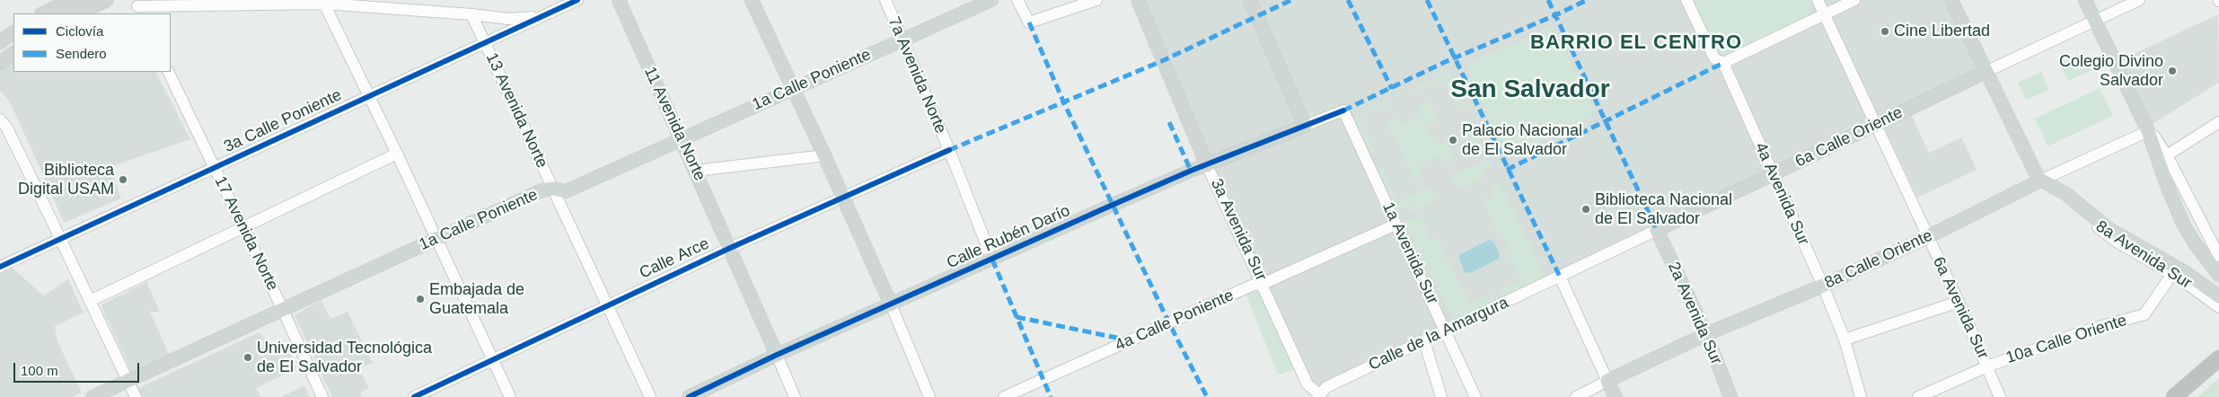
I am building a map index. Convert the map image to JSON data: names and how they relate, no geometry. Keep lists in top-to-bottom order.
{
  "streets": {
    "main road": [
      "1a Calle Poniente",
      "11 Avenida Norte",
      "6a Calle Oriente",
      "3a Avenida Sur",
      "Calle Rubén Darío",
      "8a Calle Oriente",
      "2a Avenida Sur"
    ],
    "street": [
      "7a Avenida Norte",
      "13 Avenida Norte",
      "3a Calle Poniente",
      "4a Avenida Sur",
      "17 Avenida Norte",
      "1a Avenida Sur",
      "8a Avenida Sur",
      "Calle Arce",
      "6a Avenida Sur",
      "4a Calle Poniente",
      "Calle de la Amargura",
      "10a Calle Oriente"
    ]
  },
  "crossings": [
    ["7a Avenida Norte", "1a Calle Poniente"],
    ["7a Avenida Norte", "Calle Rubén Darío"],
    ["7a Avenida Norte", "Calle Arce"],
    ["1a Calle Poniente", "13 Avenida Norte"],
    ["1a Calle Poniente", "11 Avenida Norte"],
    ["1a Calle Poniente", "17 Avenida Norte"],
    ["13 Avenida Norte", "3a Calle Poniente"],
    ["13 Avenida Norte", "Calle Arce"],
    ["3a Calle Poniente", "17 Avenida Norte"],
    ["11 Avenida Norte", "Calle Rubén Darío"],
    ["11 Avenida Norte", "Calle Arce"],
    ["6a Calle Oriente", "4a Avenida Sur"],
    ["6a Calle Oriente", "6a Avenida Sur"],
    ["6a Calle Oriente", "2a Avenida Sur"],
    ["6a Calle Oriente", "Calle de la Amargura"],
    ["4a Avenida Sur", "8a Calle Oriente"],
    ["3a Avenida Sur", "Calle Rubén Darío"],
    ["3a Avenida Sur", "4a Calle Poniente"],
    ["3a Avenida Sur", "Calle de la Amargura"],
    ["Calle Rubén Darío", "1a Avenida Sur"],
    ["1a Avenida Sur", "4a Calle Poniente"],
    ["1a Avenida Sur", "Calle de la Amargura"],
    ["8a Avenida Sur", "8a Calle Oriente"],
    ["8a Avenida Sur", "10a Calle Oriente"],
    ["8a Calle Oriente", "6a Avenida Sur"],
    ["8a Calle Oriente", "2a Avenida Sur"],
    ["6a Avenida Sur", "10a Calle Oriente"]
  ],
  "districts": ["BARRIO EL CENTRO", "San Salvador"],
  "places": [
    "Cine Libertad",
    "Colegio Divino Salvador",
    "Palacio Nacional de El Salvador",
    "Biblioteca Digital USAM",
    "Biblioteca Nacional de El Salvador",
    "Embajada de Guatemala",
    "Universidad Tecnológica de El Salvador"
  ],
  "legend": ["Ciclovía", "Sendero"],
  "scale_bar": "100 m"
}
